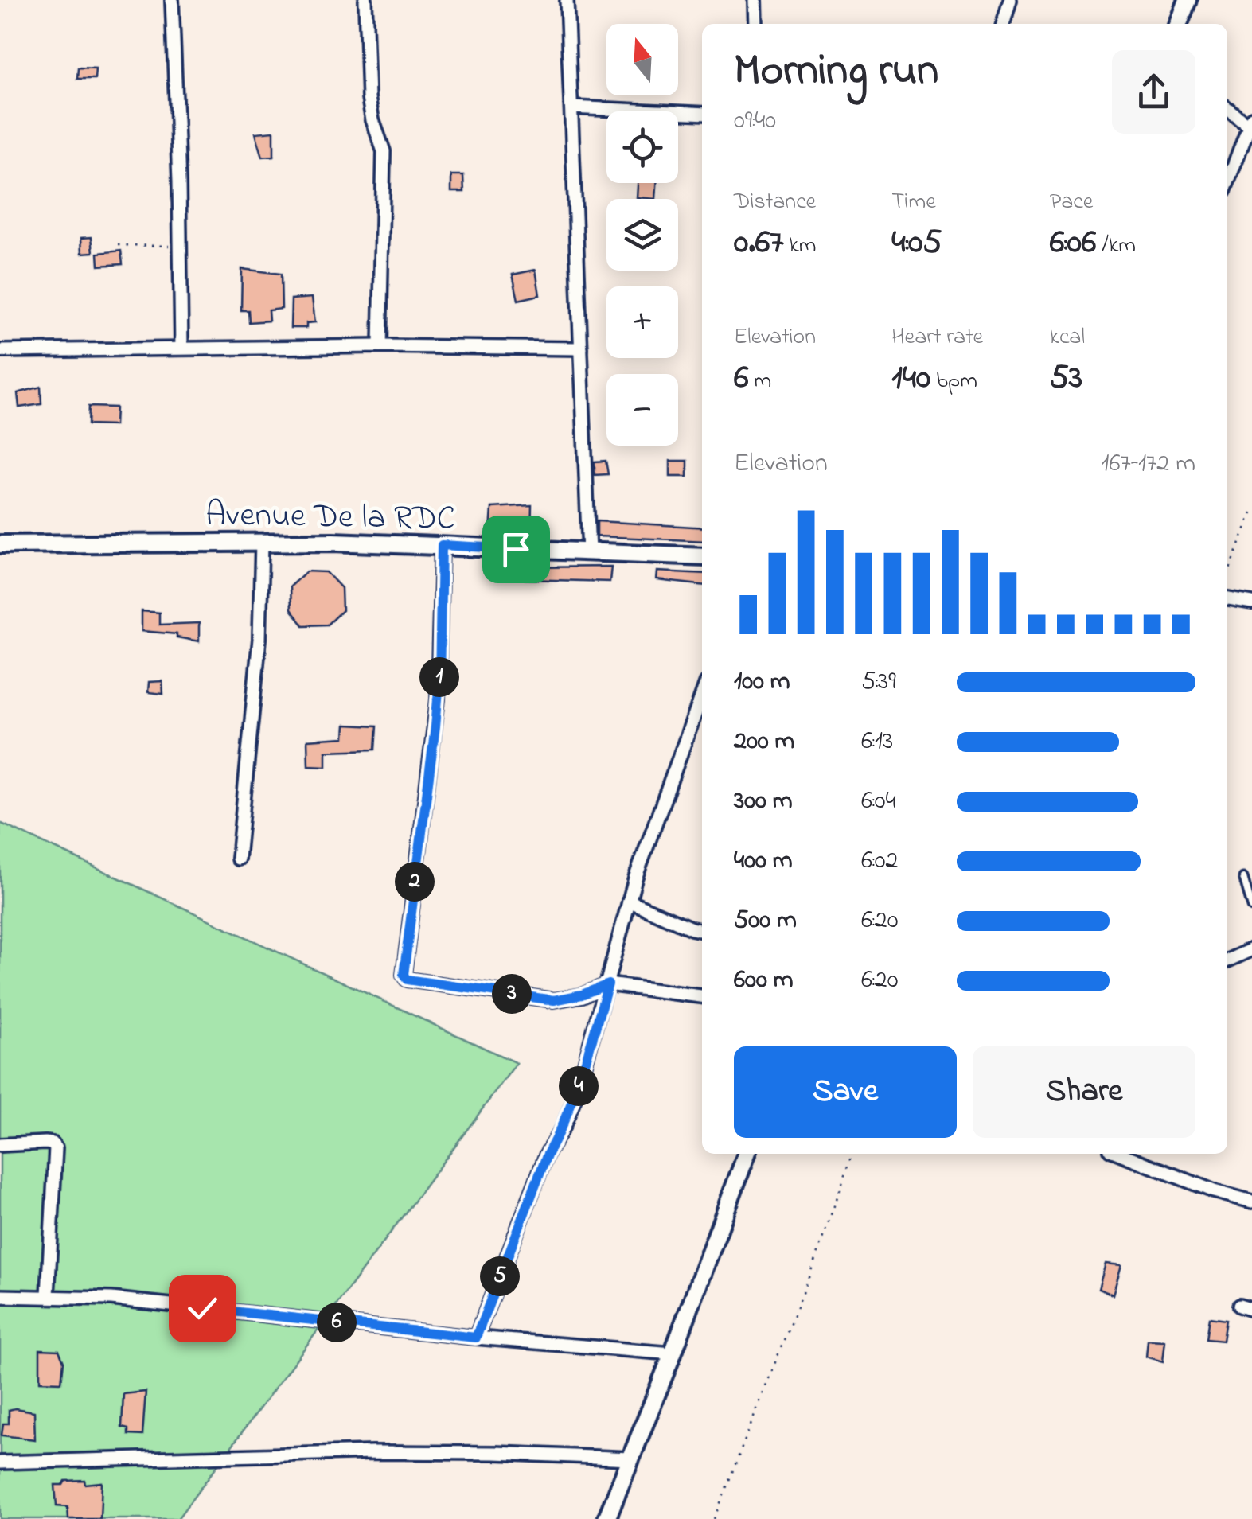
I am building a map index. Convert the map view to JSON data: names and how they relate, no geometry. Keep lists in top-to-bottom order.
{
  "streets": {
    "street": ["Avenue De la RDC"]
  },
  "north": "top",
  "page": {
    "map_buttons": ["+", "−"],
    "heading": ["Morning run", "09:40"],
    "stats": [
      ["Distance", "0.67 km"],
      ["Time", "4:05"],
      ["Pace", "6:06 /km"],
      ["Elevation", "6 m"],
      ["Heart rate", "140 bpm"],
      ["kcal", "53"]
    ],
    "chart": ["Elevation", "167–172 m"],
    "list": [
      {
        "name": "100 m",
        "note": "5:39"
      },
      {
        "name": "200 m",
        "note": "6:13"
      },
      {
        "name": "300 m",
        "note": "6:04"
      },
      {
        "name": "400 m",
        "note": "6:02"
      },
      {
        "name": "500 m",
        "note": "6:20"
      },
      {
        "name": "600 m",
        "note": "6:20"
      }
    ],
    "pins": [
      "1",
      "2",
      "3",
      "4",
      "5",
      "6"
    ],
    "buttons": ["Save", "Share"]
  }
}
